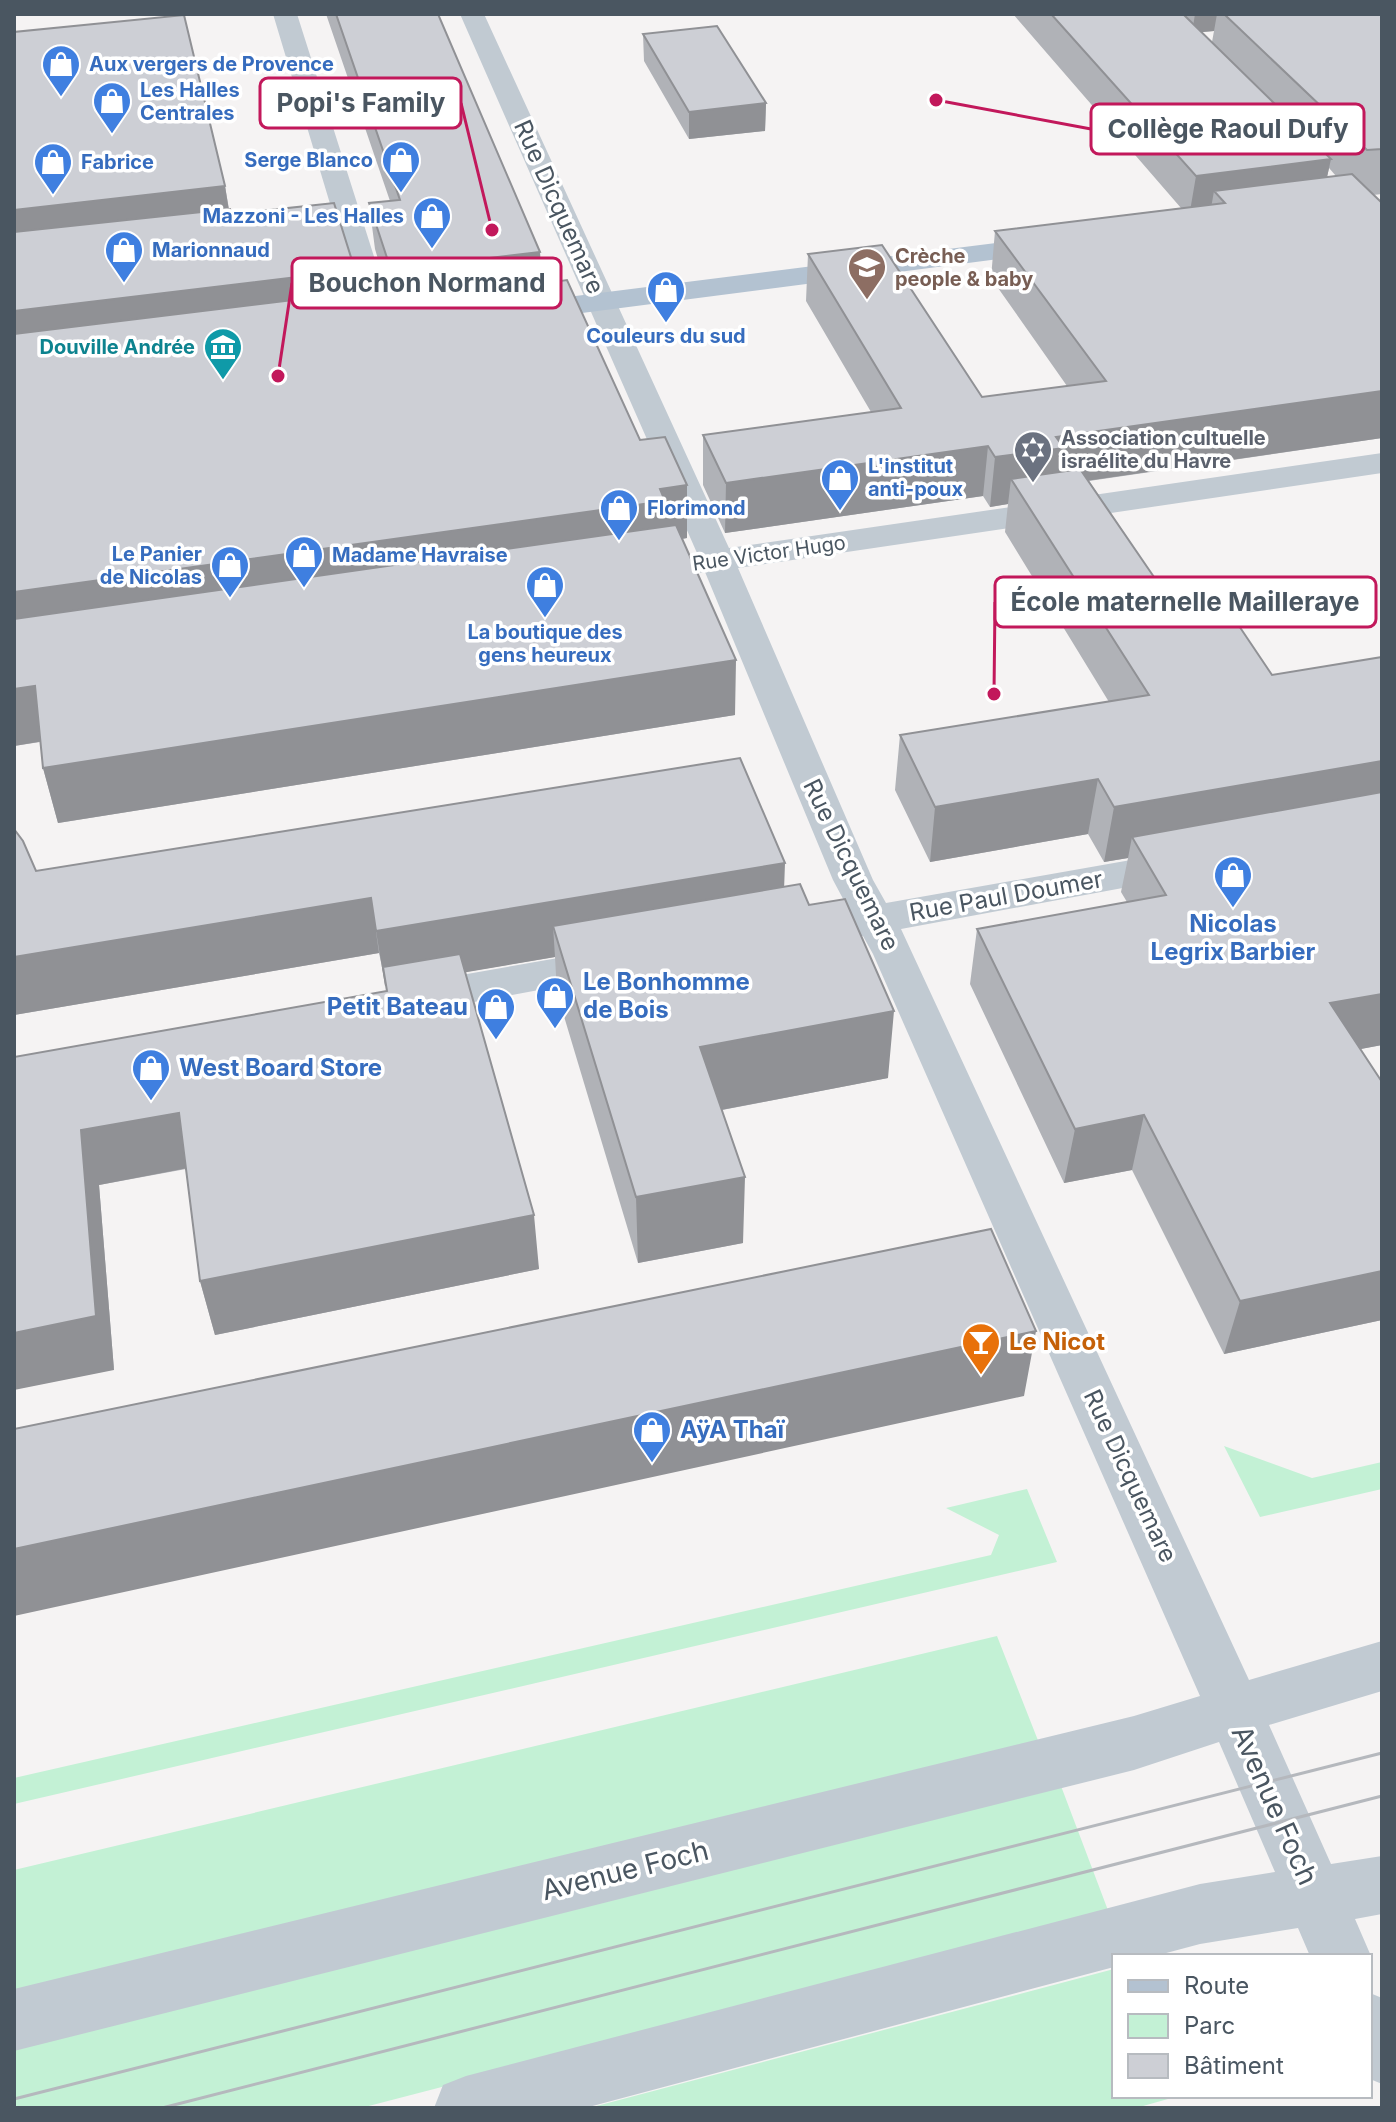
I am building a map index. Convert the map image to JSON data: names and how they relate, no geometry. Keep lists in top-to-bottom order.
{
  "streets": {
    "street": [
      "Rue Dicquemare",
      "Rue Victor Hugo",
      "Rue Paul Doumer",
      "Avenue Foch"
    ]
  },
  "crossings": [
    ["Rue Dicquemare", "Rue Victor Hugo"],
    ["Rue Dicquemare", "Rue Paul Doumer"],
    ["Rue Dicquemare", "Avenue Foch"]
  ],
  "places": {
    "shop": [
      "Aux vergers de Provence",
      "Les Halles Centrales",
      "Serge Blanco",
      "Fabrice",
      "Mazzoni - Les Halles",
      "Marionnaud",
      "Couleurs du sud",
      "L'institut anti-poux",
      "Florimond",
      "Madame Havraise",
      "Le Panier de Nicolas",
      "La boutique des gens heureux",
      "Nicolas Legrix Barbier",
      "Le Bonhomme de Bois",
      "Petit Bateau",
      "West Board Store",
      "AÿA Thaï"
    ],
    "other": [
      "Collège Raoul Dufy",
      "Popi's Family",
      "Bouchon Normand",
      "École maternelle Mailleraye"
    ],
    "school or university": ["Crèche people & baby"],
    "museum": ["Douville Andrée"],
    "synagogue": ["Association cultuelle israélite du Havre"],
    "bar": ["Le Nicot"]
  },
  "legend": ["Route", "Parc", "Bâtiment"]
}
